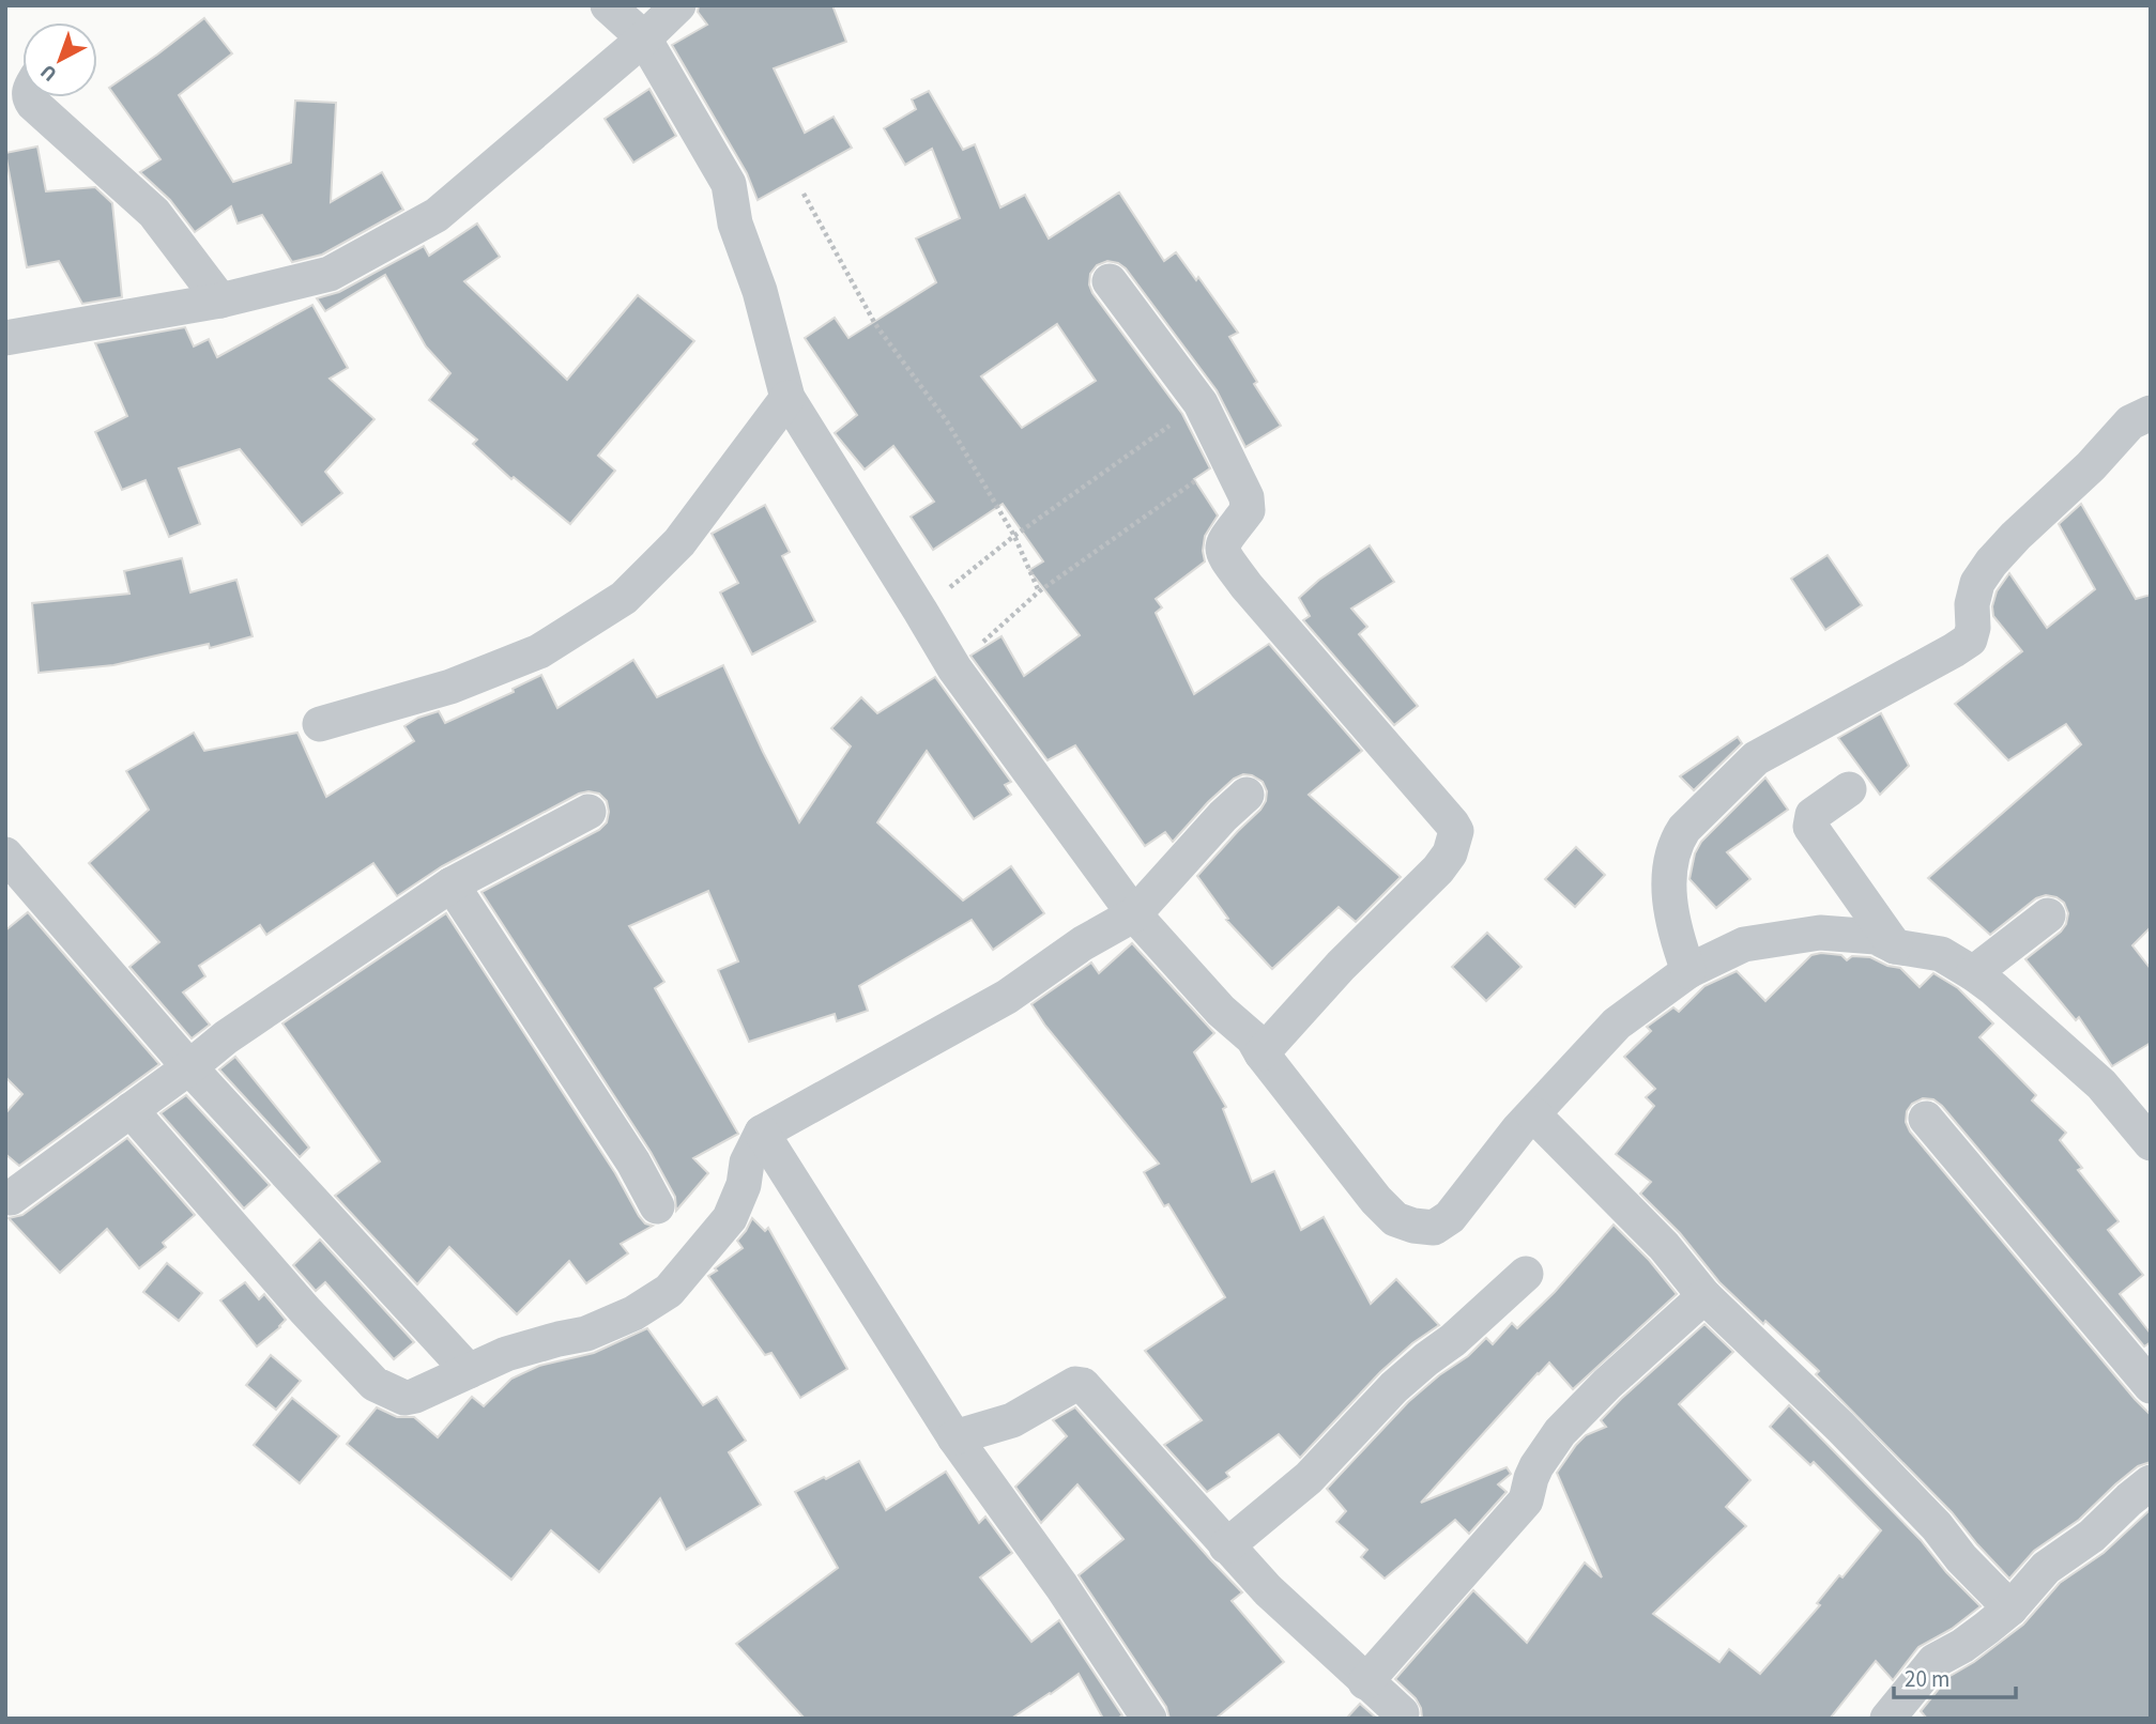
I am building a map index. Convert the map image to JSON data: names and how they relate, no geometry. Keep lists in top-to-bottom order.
{
  "scale_bar": "20 m",
  "north": "bottom left"
}
